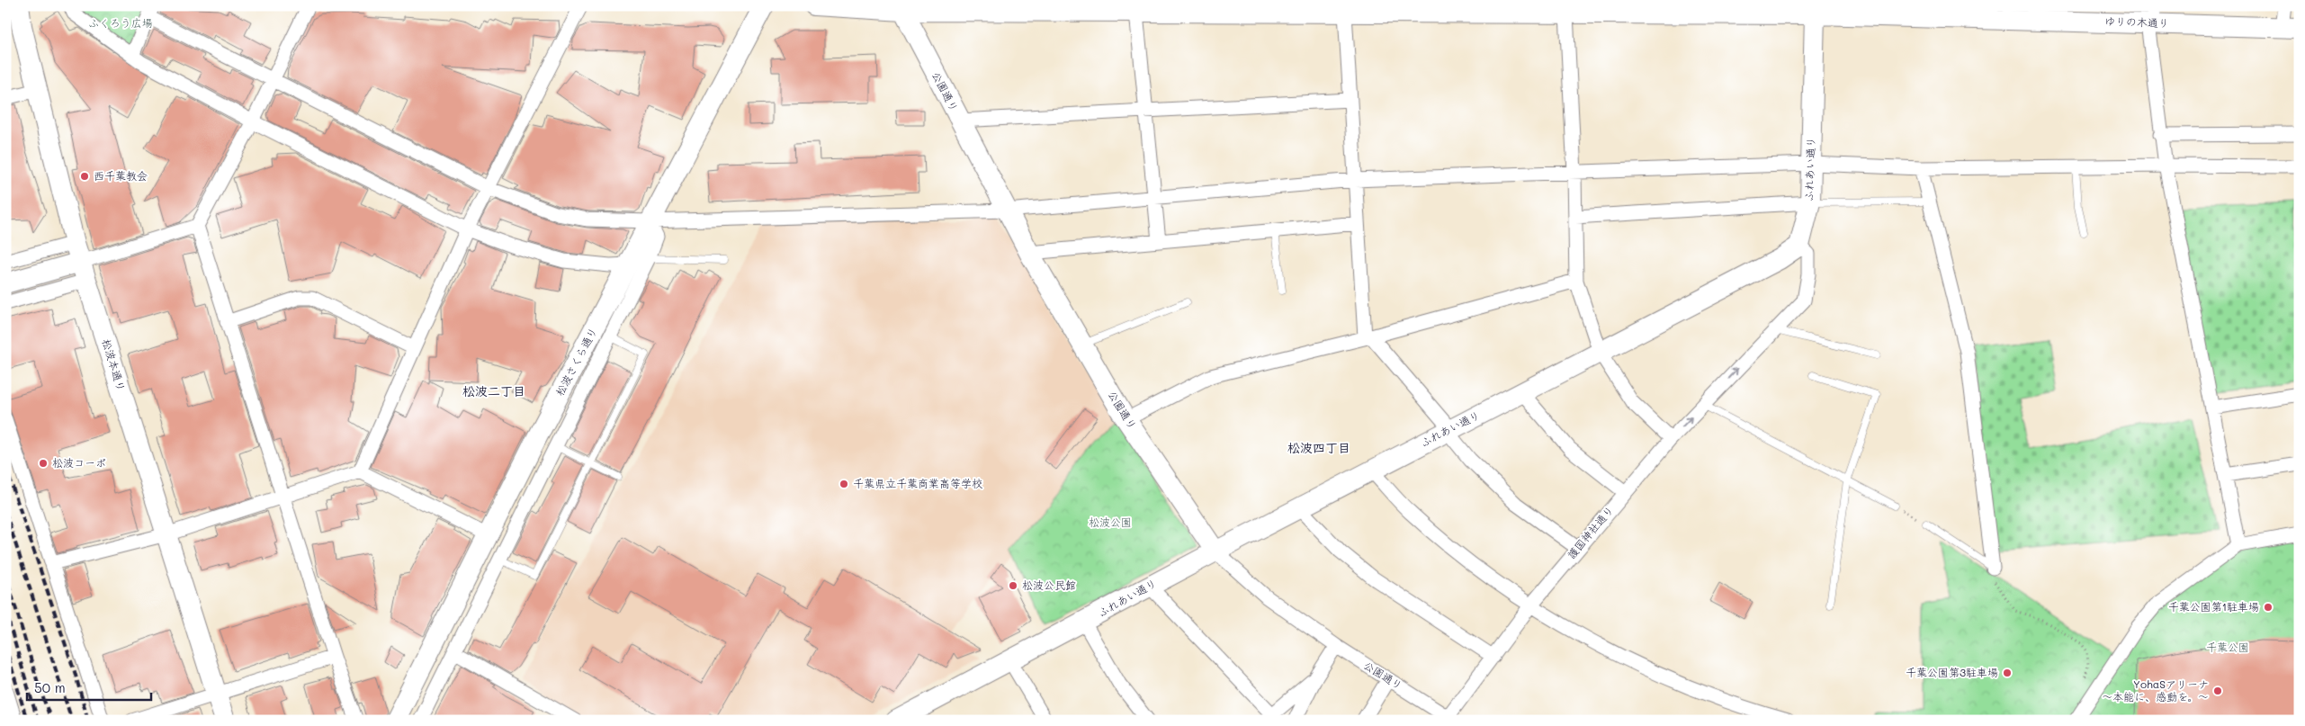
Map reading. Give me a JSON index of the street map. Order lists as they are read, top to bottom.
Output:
{
  "streets": {
    "street": [
      "ゆりの木通り",
      "公園通り",
      "ふれあい通り",
      "松波さくら通り",
      "松波本通り",
      "護国神社通り"
    ]
  },
  "crossings": [
    ["ゆりの木通り", "公園通り"],
    ["ゆりの木通り", "ふれあい通り"],
    ["公園通り", "ふれあい通り"],
    ["公園通り", "護国神社通り"],
    ["ふれあい通り", "護国神社通り"]
  ],
  "districts": ["松波二丁目", "松波四丁目"],
  "parks": ["ふくろう広場", "松波公園", "千葉公園"],
  "places": [
    "西千葉教会",
    "松波コーポ",
    "千葉県立千葉商業高等学校",
    "松波公民館",
    "千葉公園第1駐車場",
    "千葉公園第3駐車場",
    "YohaSアリーナ ～本能に、感動を。～"
  ],
  "scale_bar": "50 m"
}
